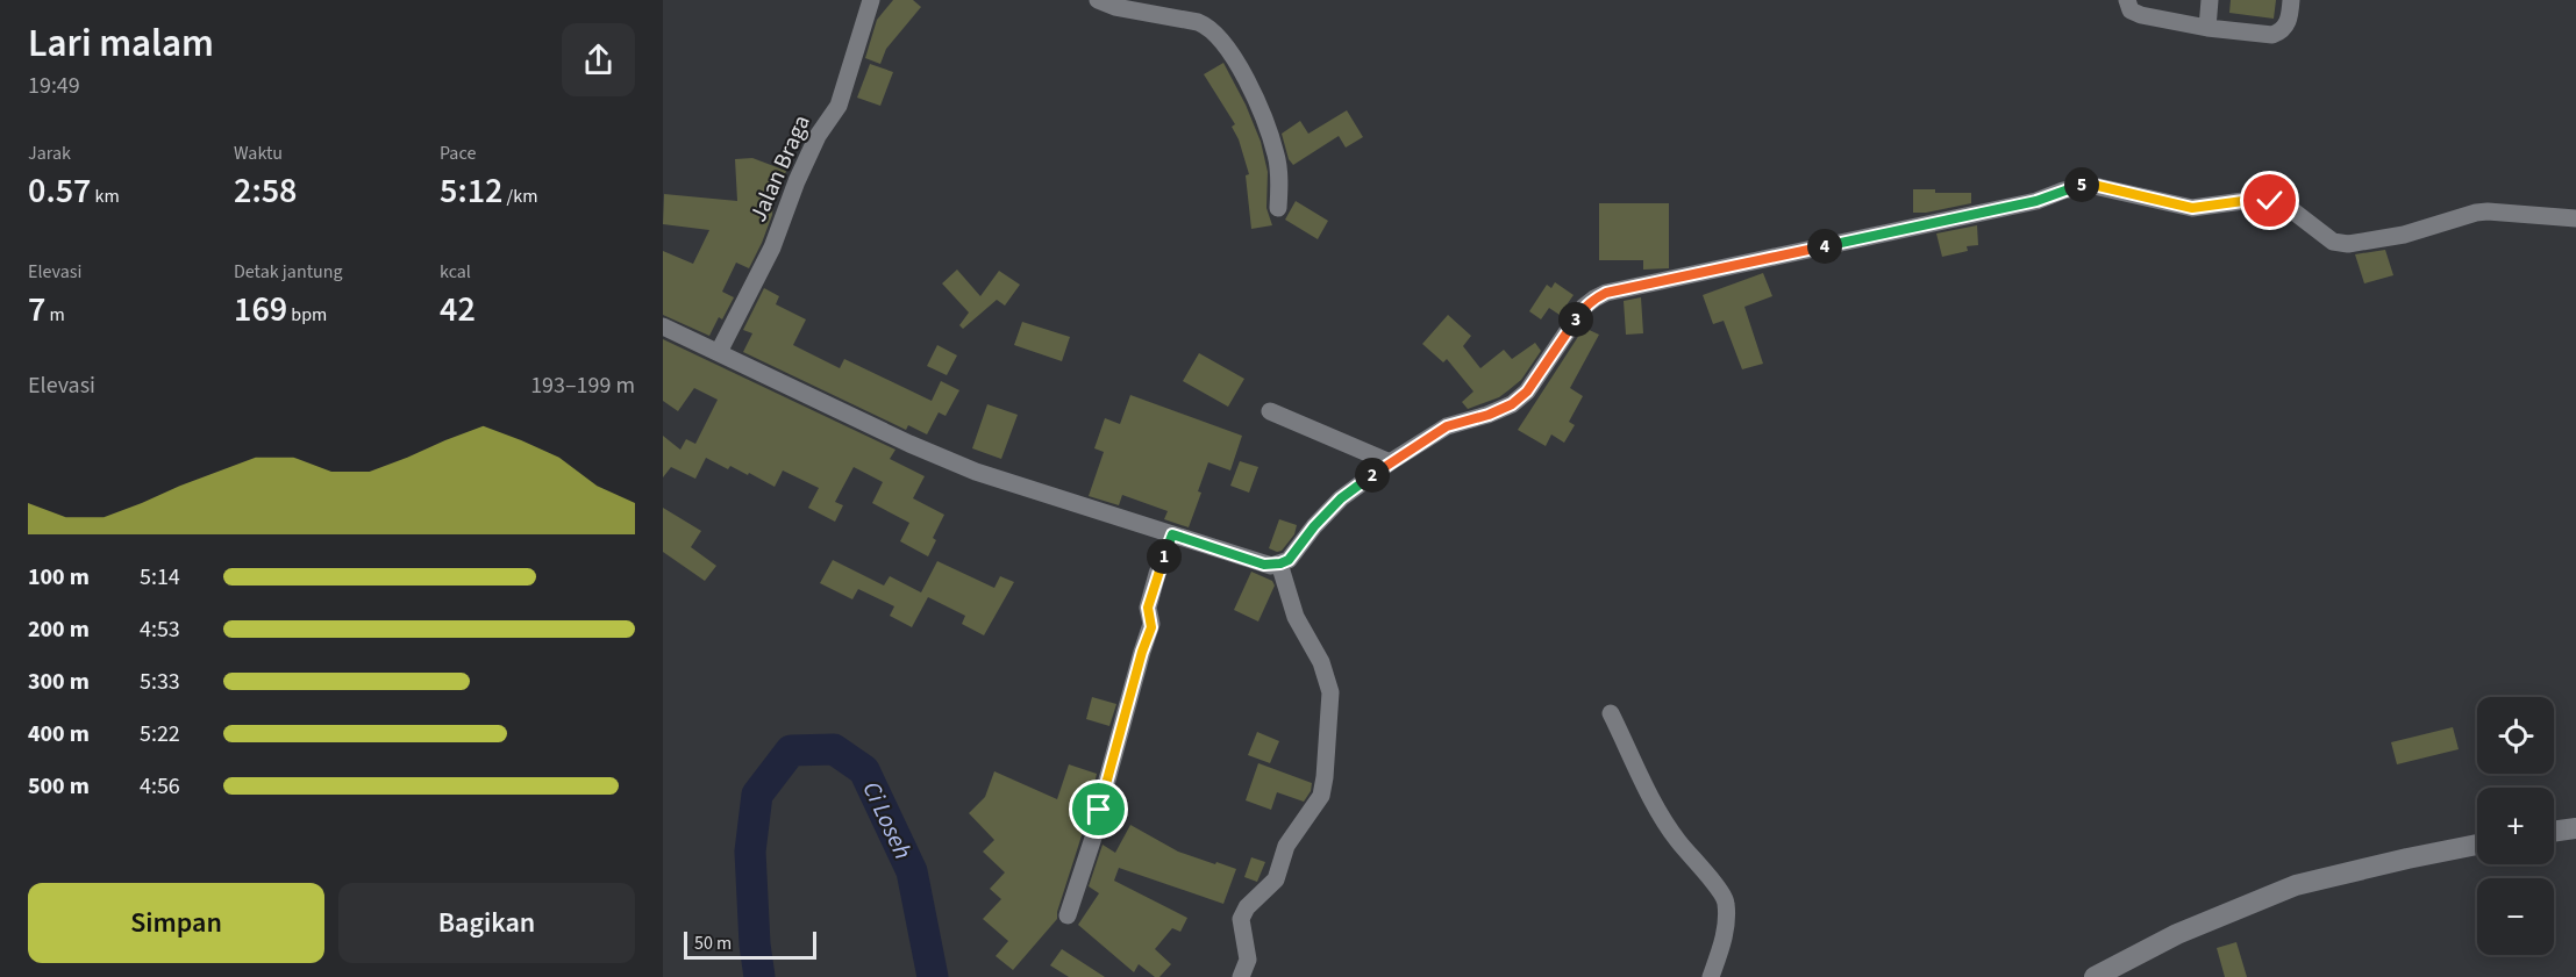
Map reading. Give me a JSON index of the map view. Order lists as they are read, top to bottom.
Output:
{
  "streets": {
    "street": ["Jalan Braga"]
  },
  "water": ["Ci Loseh"],
  "scale_bar": "50 m",
  "page": {
    "heading": ["Lari malam", "19:49"],
    "stats": [
      ["Jarak", "0.57 km"],
      ["Waktu", "2:58"],
      ["Pace", "5:12 /km"],
      ["Elevasi", "7 m"],
      ["Detak jantung", "169 bpm"],
      ["kcal", "42"]
    ],
    "pins": [
      "5",
      "4",
      "3",
      "2",
      "1"
    ],
    "chart": ["Elevasi", "193–199 m"],
    "list": [
      {
        "name": "100 m",
        "note": "5:14"
      },
      {
        "name": "200 m",
        "note": "4:53"
      },
      {
        "name": "300 m",
        "note": "5:33"
      },
      {
        "name": "400 m",
        "note": "5:22"
      },
      {
        "name": "500 m",
        "note": "4:56"
      }
    ],
    "map_buttons": ["+", "−"],
    "buttons": ["Simpan", "Bagikan"],
    "scale": "50 m"
  }
}
